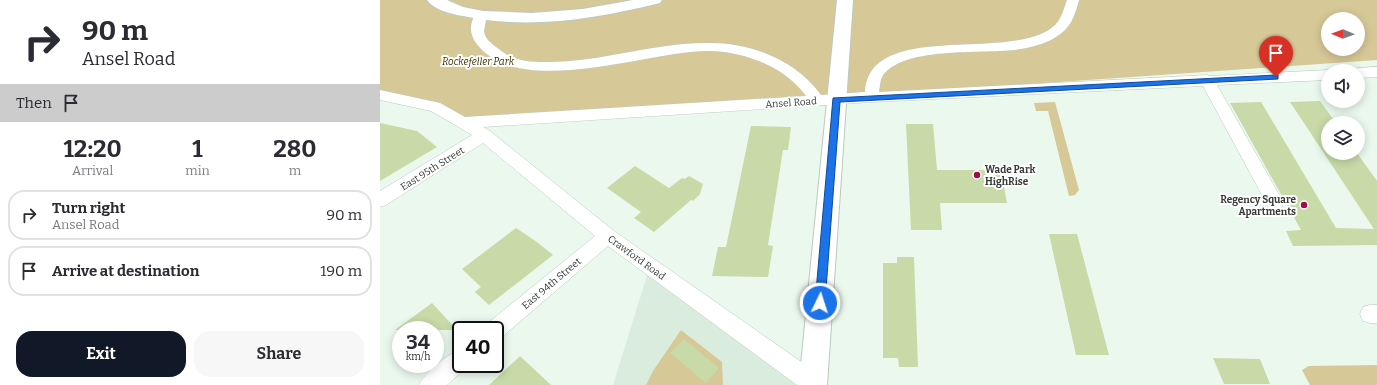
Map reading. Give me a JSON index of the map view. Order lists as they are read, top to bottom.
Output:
{
  "streets": {
    "street": [
      "Ansel Road",
      "East 95th Street",
      "Crawford Road",
      "East 94th Street"
    ]
  },
  "crossings": [
    ["Ansel Road", "Crawford Road"],
    ["East 95th Street", "Crawford Road"],
    ["Crawford Road", "East 94th Street"]
  ],
  "parks": ["Rockefeller Park"],
  "places": ["Wade Park HighRise", "Regency Square Apartments"],
  "north": "left",
  "page": {
    "turn": ["90 m", "Ansel Road"],
    "then": "Then",
    "eta": [
      "12:20",
      "Arrival",
      "1",
      "min",
      "280",
      "m"
    ],
    "list": [
      {
        "name": "Turn right",
        "note": "Ansel Road",
        "value": "90 m"
      },
      {
        "name": "Arrive at destination",
        "value": "190 m"
      }
    ],
    "speed": "34 km/h",
    "limit": "40",
    "buttons": ["Exit", "Share"]
  }
}
